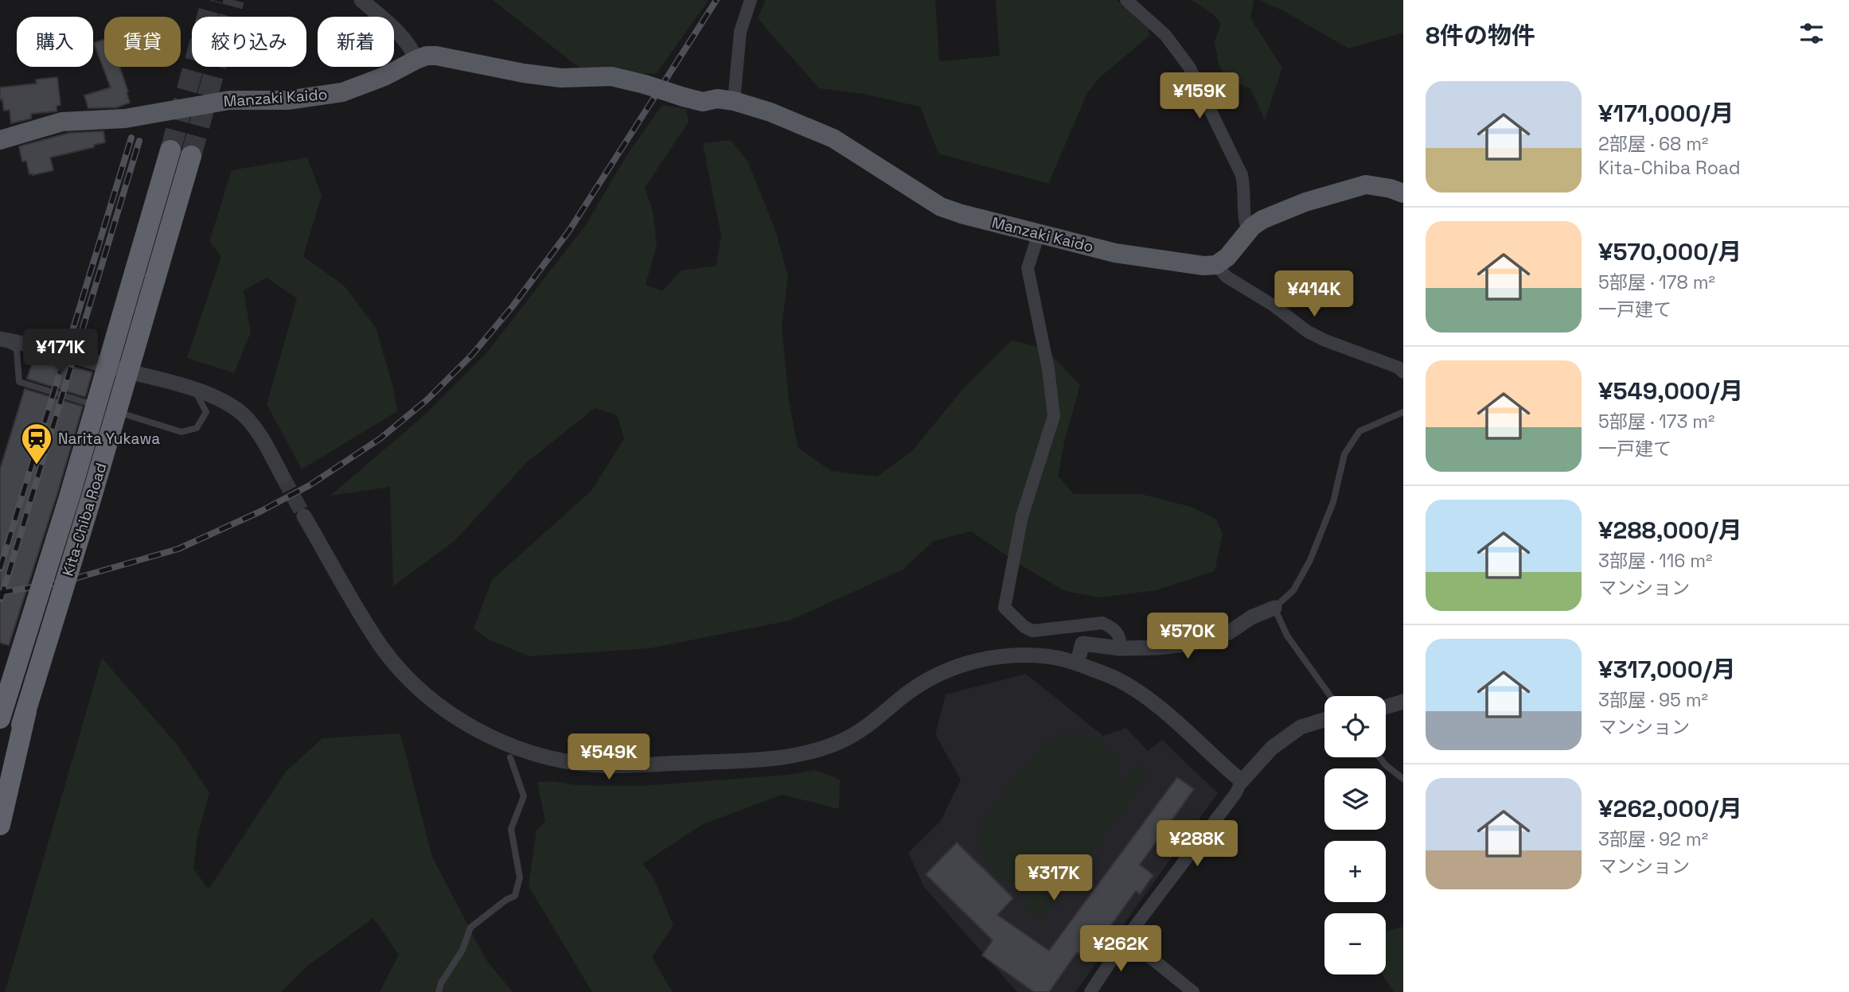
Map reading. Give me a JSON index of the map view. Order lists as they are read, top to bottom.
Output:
{
  "streets": {
    "highway": ["Kita-Chiba Road"],
    "main road": ["Manzaki Kaido"]
  },
  "places": {
    "station": ["Narita Yukawa"]
  },
  "page": {
    "heading": "8件の物件",
    "chip": [
      "購入",
      "賃貸",
      "絞り込み",
      "新着"
    ],
    "list": [
      {
        "name": "¥171,000/月",
        "note": "2部屋 · 68 m² · Kita-Chiba Road"
      },
      {
        "name": "¥570,000/月",
        "note": "5部屋 · 178 m² · 一戸建て"
      },
      {
        "name": "¥549,000/月",
        "note": "5部屋 · 173 m² · 一戸建て"
      },
      {
        "name": "¥288,000/月",
        "note": "3部屋 · 116 m² · マンション"
      },
      {
        "name": "¥317,000/月",
        "note": "3部屋 · 95 m² · マンション"
      },
      {
        "name": "¥262,000/月",
        "note": "3部屋 · 92 m² · マンション"
      }
    ],
    "price": [
      "¥159K",
      "¥414K",
      "¥171K",
      "¥570K",
      "¥549K",
      "¥288K",
      "¥317K",
      "¥262K"
    ],
    "map_buttons": ["+", "−"]
  }
}
